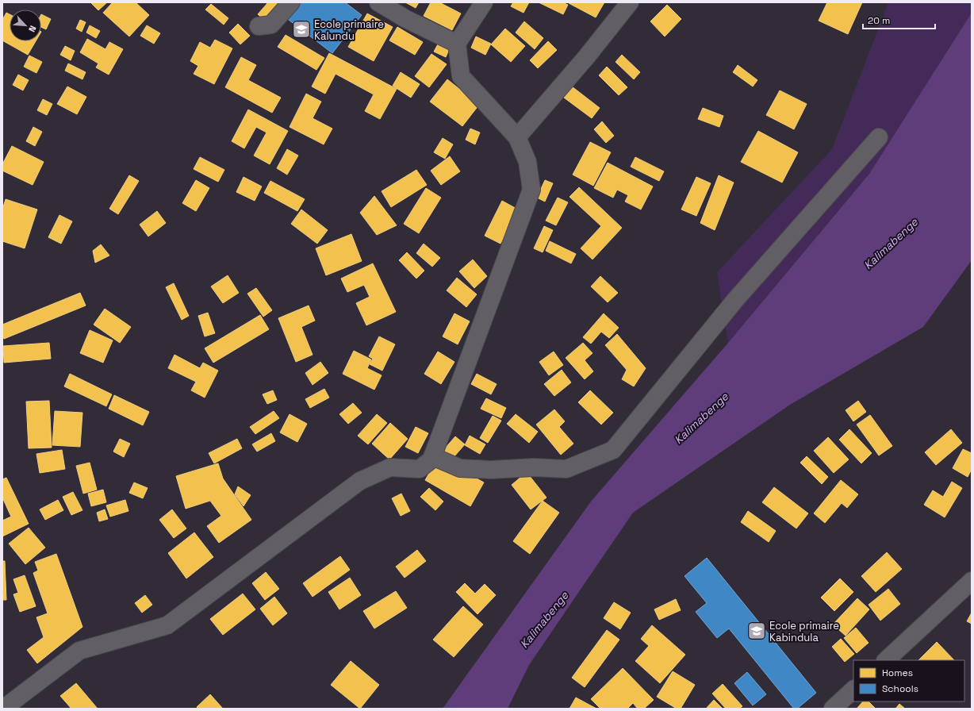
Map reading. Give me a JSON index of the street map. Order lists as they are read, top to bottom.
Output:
{
  "water": ["Kalimabenge"],
  "places": {
    "school or university": ["Ecole primaire Kalundu", "Ecole primaire Kabindula"]
  },
  "legend": ["Homes", "Schools"],
  "scale_bar": "20 m",
  "north": "bottom right"
}
